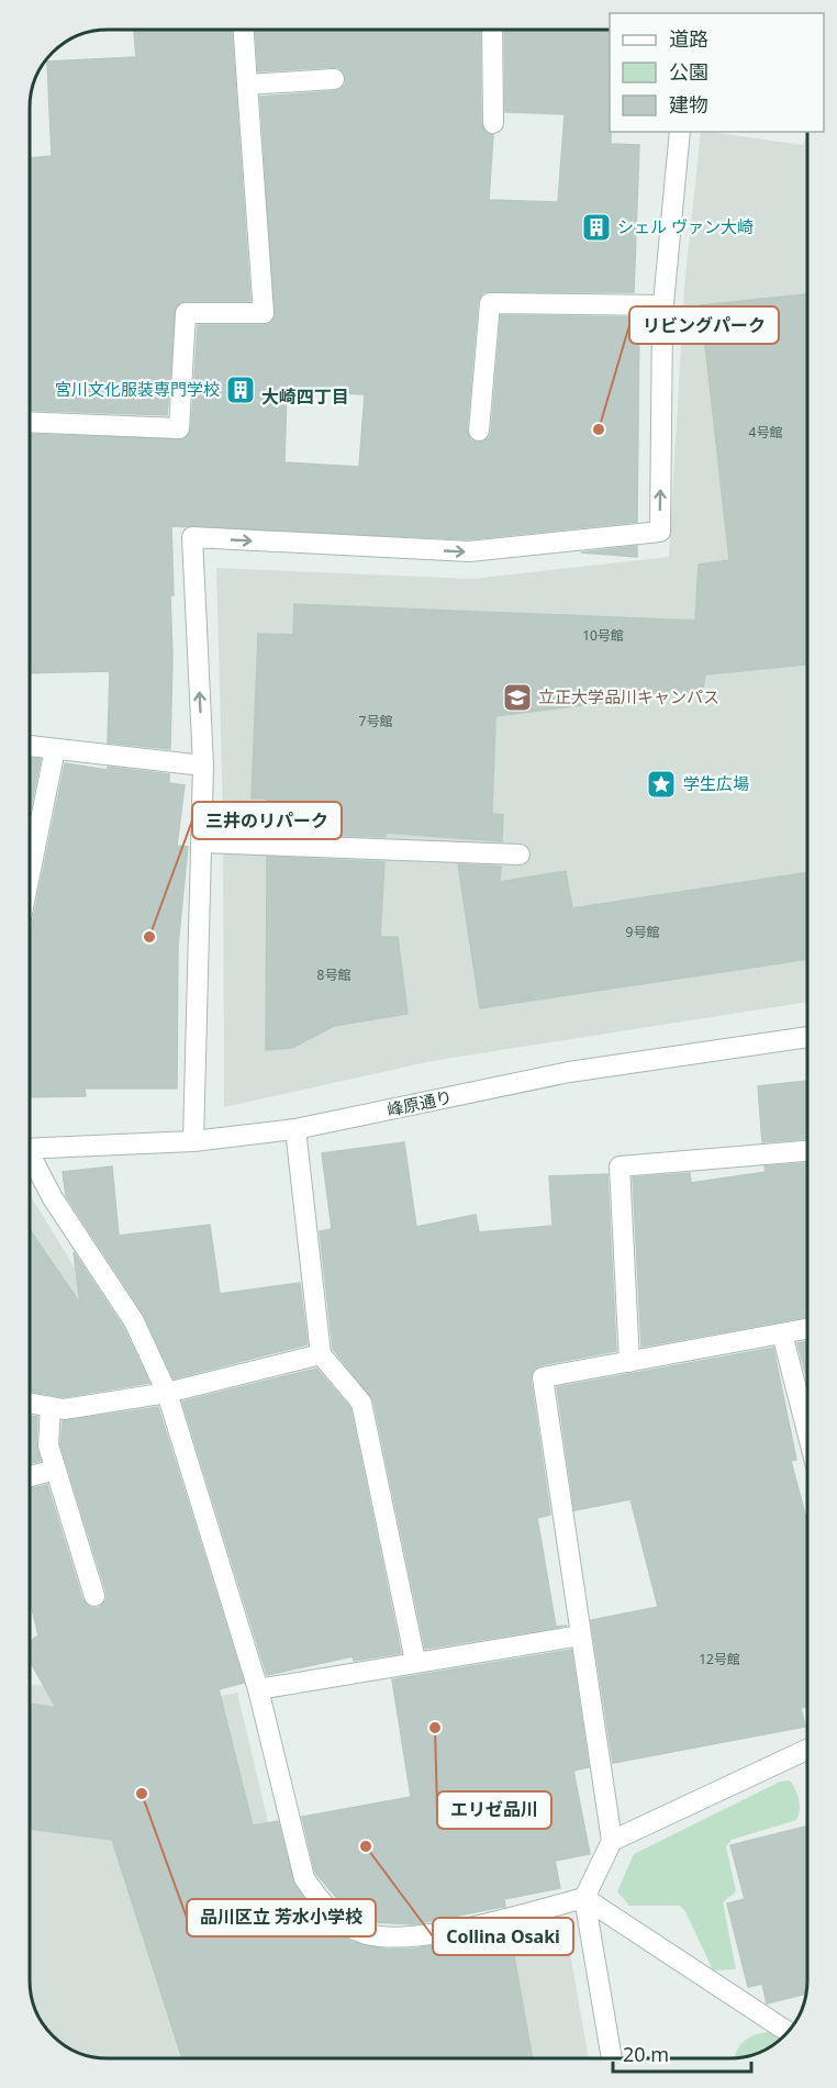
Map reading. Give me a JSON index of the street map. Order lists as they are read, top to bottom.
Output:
{
  "streets": {
    "street": ["峰原通り"]
  },
  "districts": ["大崎四丁目"],
  "places": {
    "building": ["シェル ヴァン大崎", "宮川文化服装専門学校"],
    "other": [
      "リビングパーク",
      "三井のリパーク",
      "エリゼ品川",
      "品川区立 芳水小学校",
      "Collina Osaki"
    ],
    "school or university": ["立正大学品川キャンパス"],
    "place": ["学生広場"]
  },
  "house_numbers": [
    "4号館",
    "10号館",
    "7号館",
    "9号館",
    "8号館",
    "12号館"
  ],
  "legend": ["道路", "公園", "建物"],
  "scale_bar": "20 m"
}
